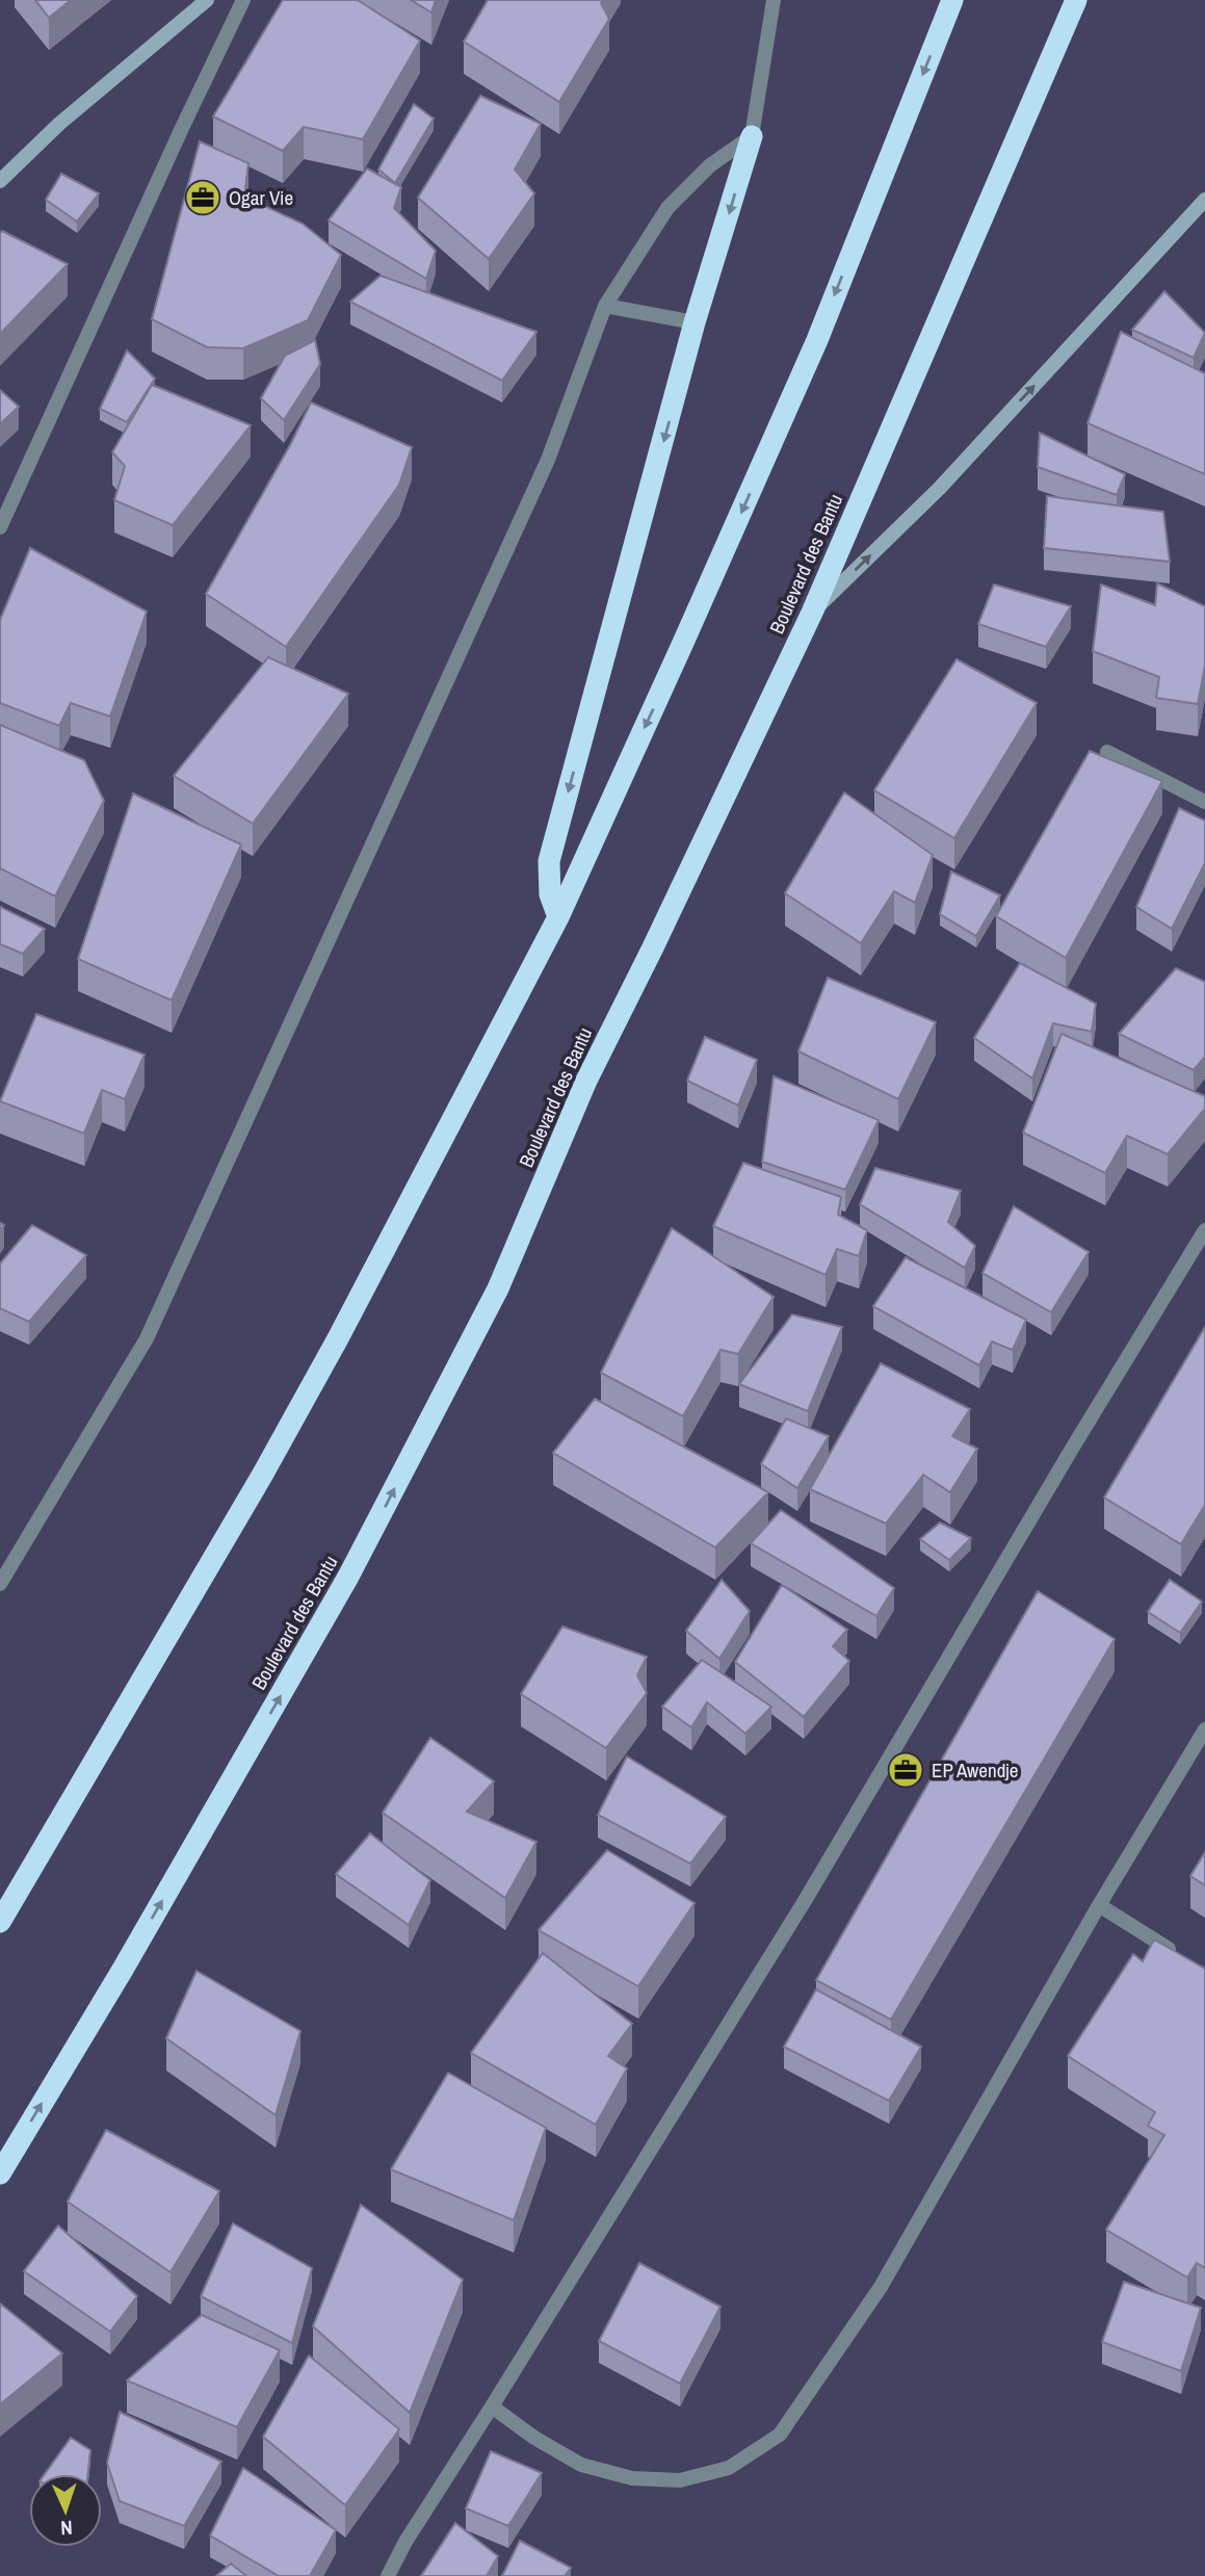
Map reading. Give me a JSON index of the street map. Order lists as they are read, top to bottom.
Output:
{
  "streets": {
    "highway": ["Boulevard des Bantu"]
  },
  "places": {
    "office": ["Ogar Vie", "EP Awendje"]
  },
  "north": "bottom"
}
